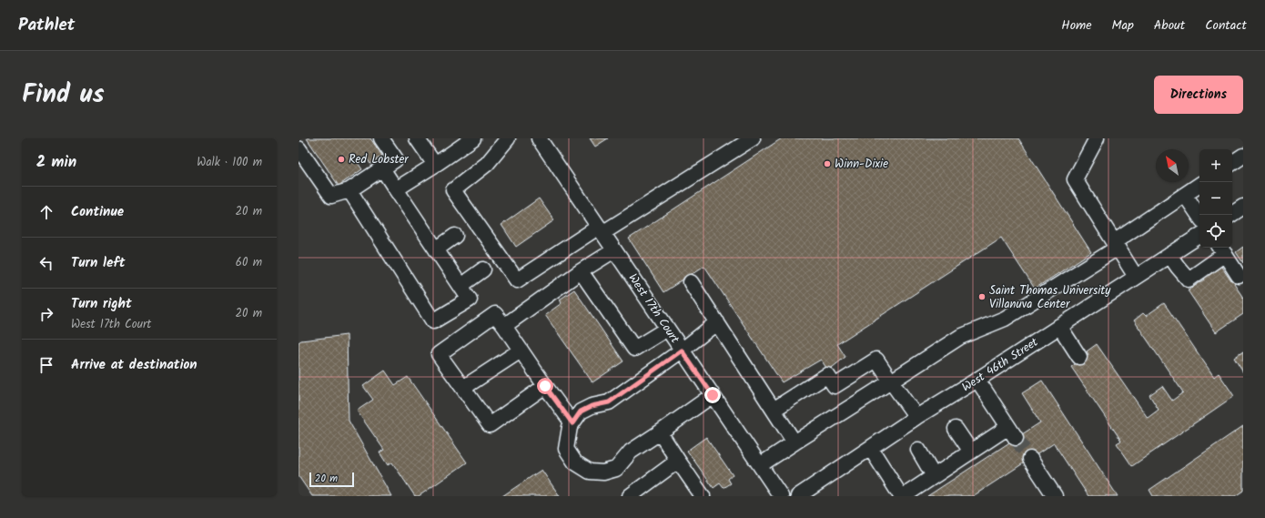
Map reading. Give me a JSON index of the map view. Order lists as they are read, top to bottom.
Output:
{
  "streets": {
    "street": ["West 17th Court", "West 46th Street"]
  },
  "places": ["Red Lobster", "Winn-Dixie", "Saint Thomas University Villanuva Center"],
  "scale_bar": "20 m",
  "north": "top left",
  "page": {
    "header": "Pathlet",
    "nav": [
      "Home",
      "Map",
      "About",
      "Contact"
    ],
    "title": "Find us",
    "buttons": "Directions",
    "heading": ["2 min", "Walk · 100 m"],
    "map_buttons": ["+", "−"],
    "list": [
      ["Continue", "20 m"],
      ["Turn left", "60 m"],
      ["Turn right", "West 17th Court", "20 m"],
      "Arrive at destination"
    ],
    "scale": "20 m"
  }
}
